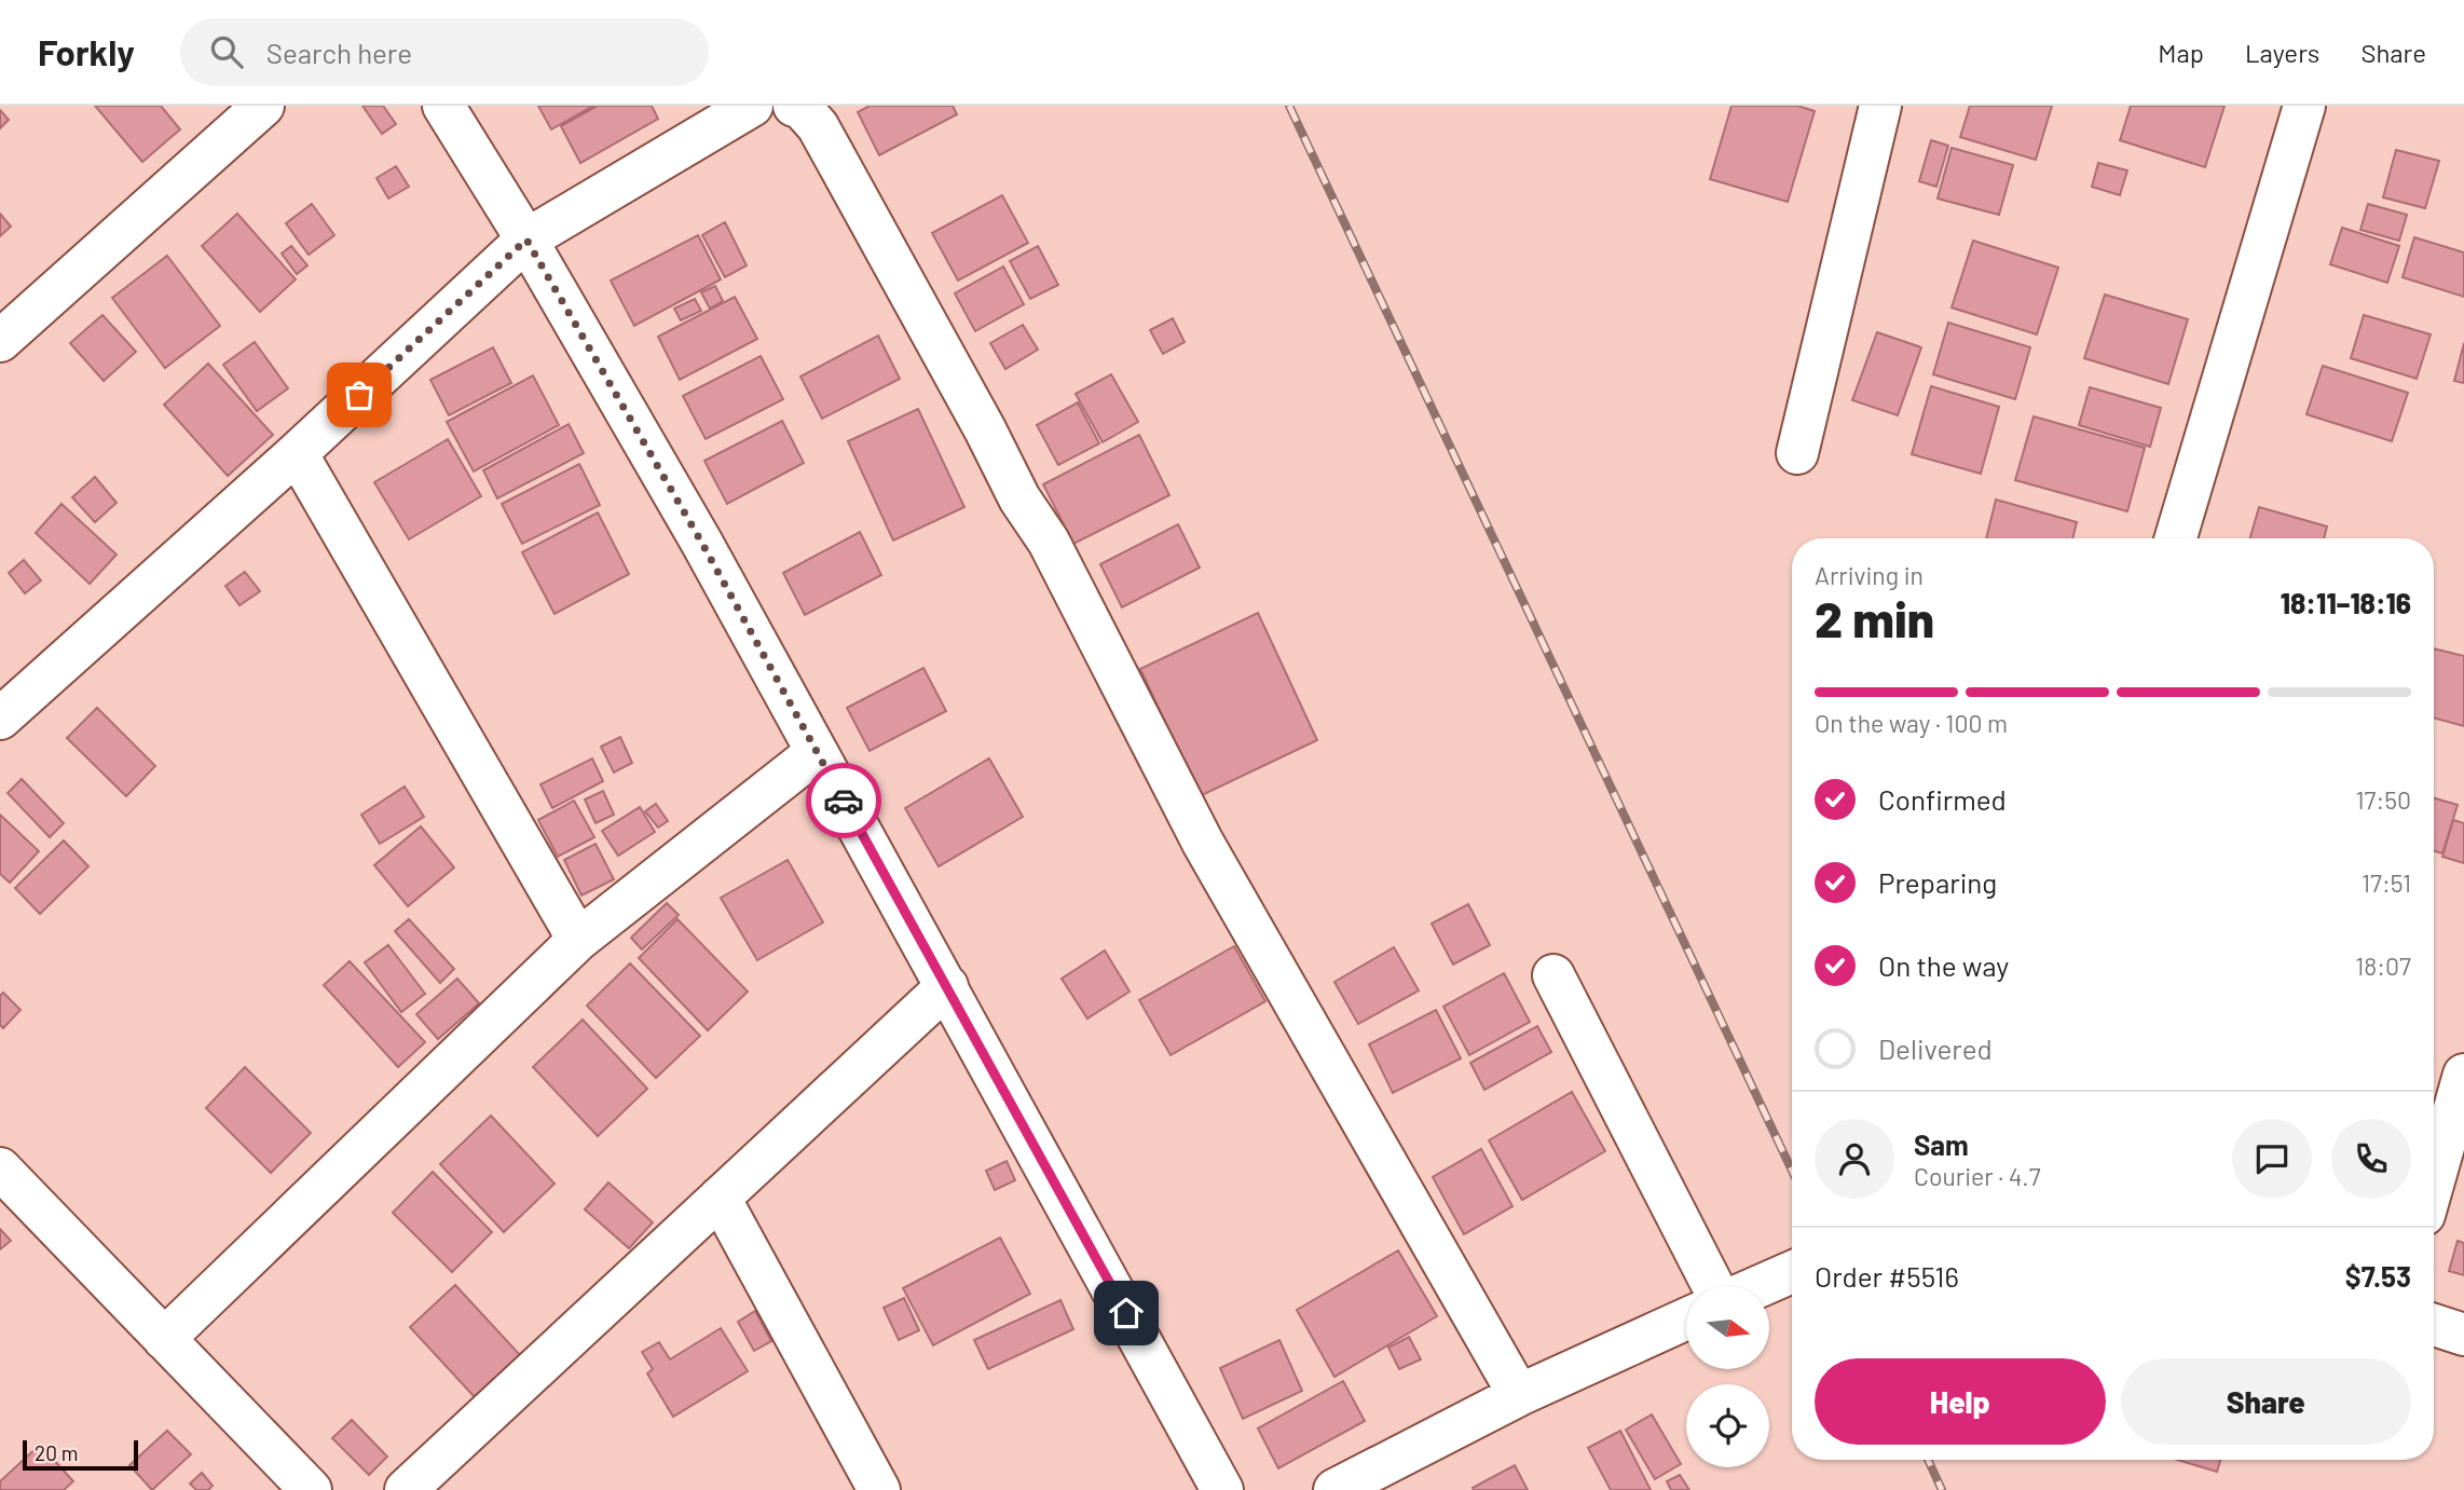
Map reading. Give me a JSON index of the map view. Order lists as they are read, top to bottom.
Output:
{
  "scale_bar": "20 m",
  "north": "right",
  "page": {
    "header": "Forkly",
    "search": "Search here",
    "nav": ["Map", "Layers", "Share"],
    "heading": ["2 min", "Arriving in", "18:11–18:16"],
    "panel": [
      "Sam",
      "Courier · 4.7",
      "Order #5516",
      "$7.53"
    ],
    "bar": "On the way · 100 m",
    "list": [
      ["Confirmed", "17:50"],
      ["Preparing", "17:51"],
      ["On the way", "18:07"],
      "Delivered"
    ],
    "buttons": ["Help", "Share"],
    "scale": "20 m"
  }
}
